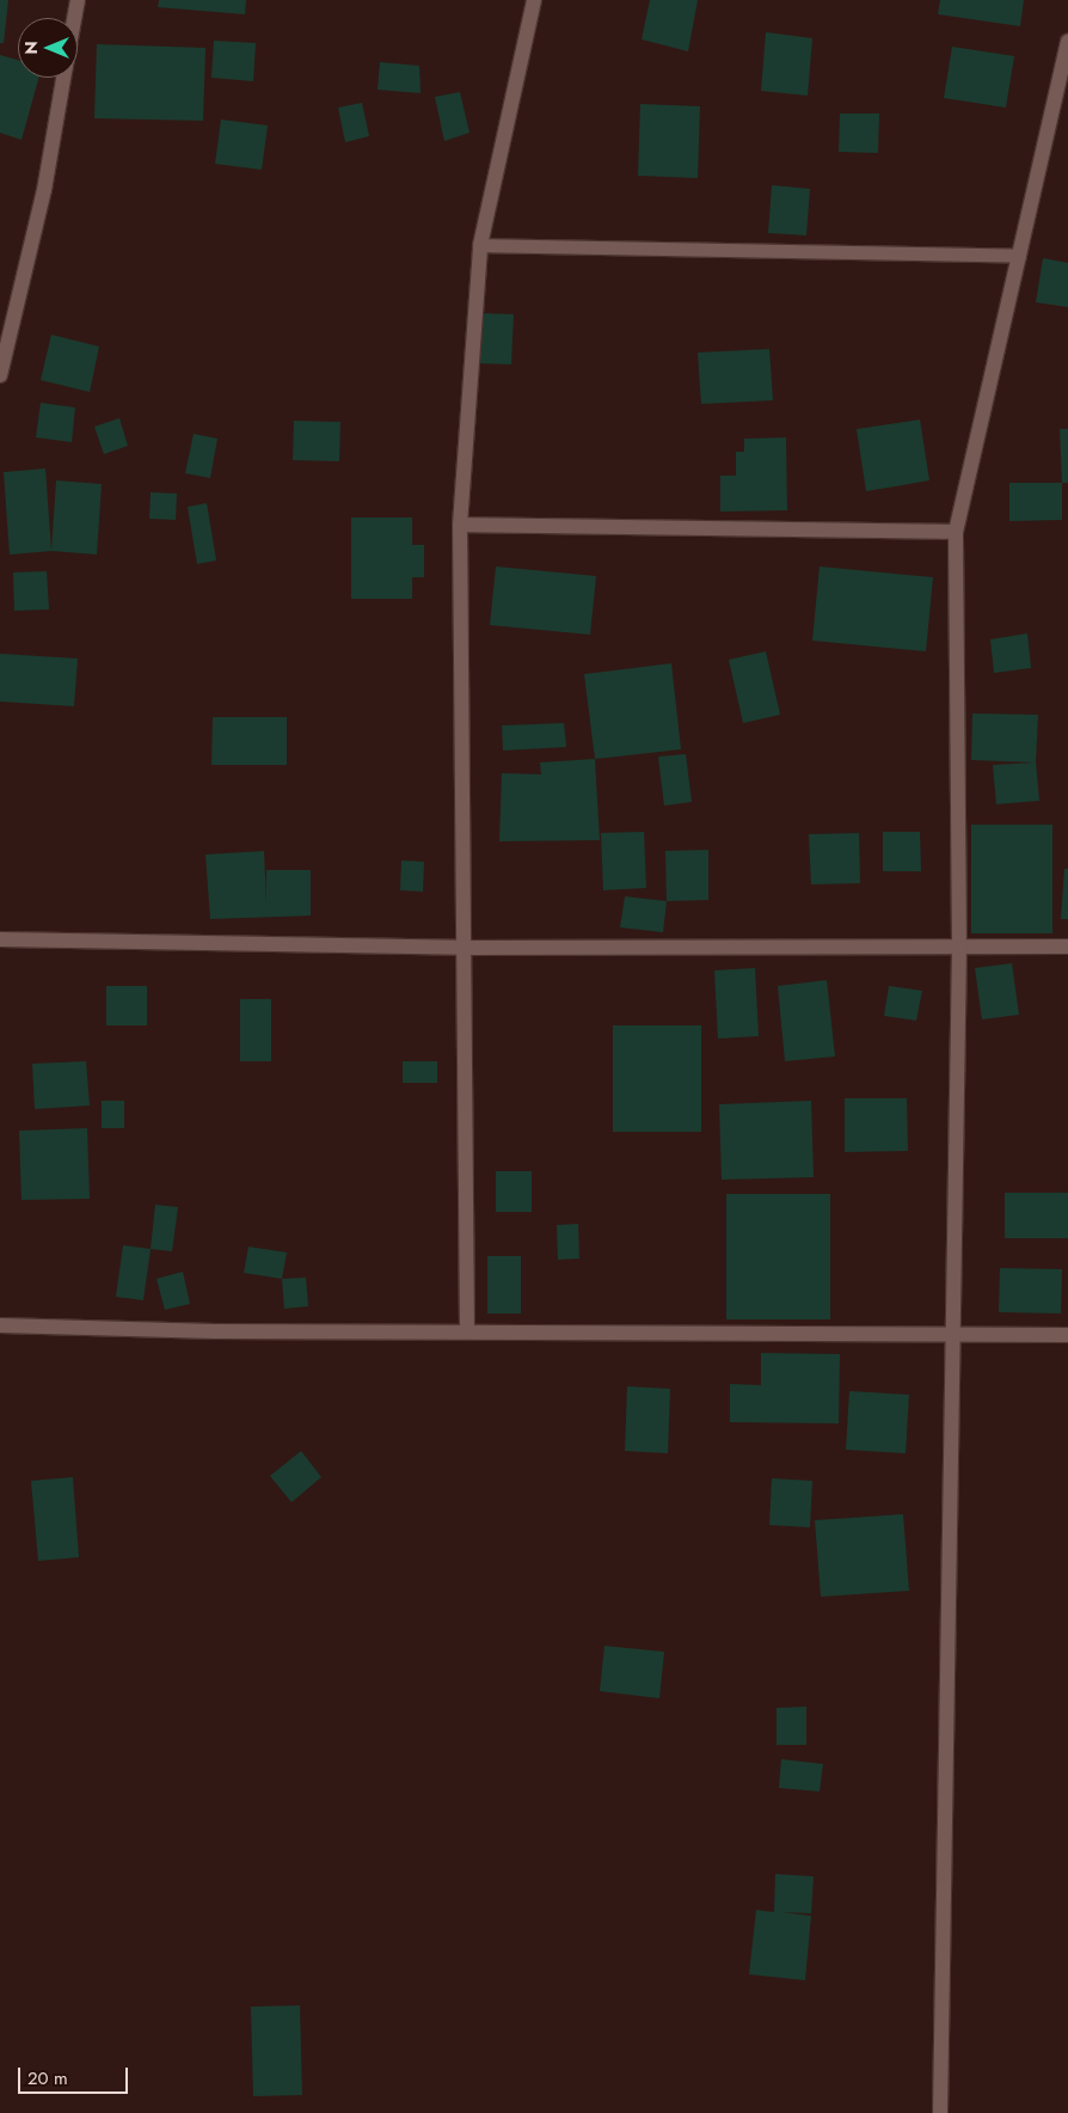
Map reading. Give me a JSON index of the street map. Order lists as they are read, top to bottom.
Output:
{
  "scale_bar": "20 m",
  "north": "left"
}
